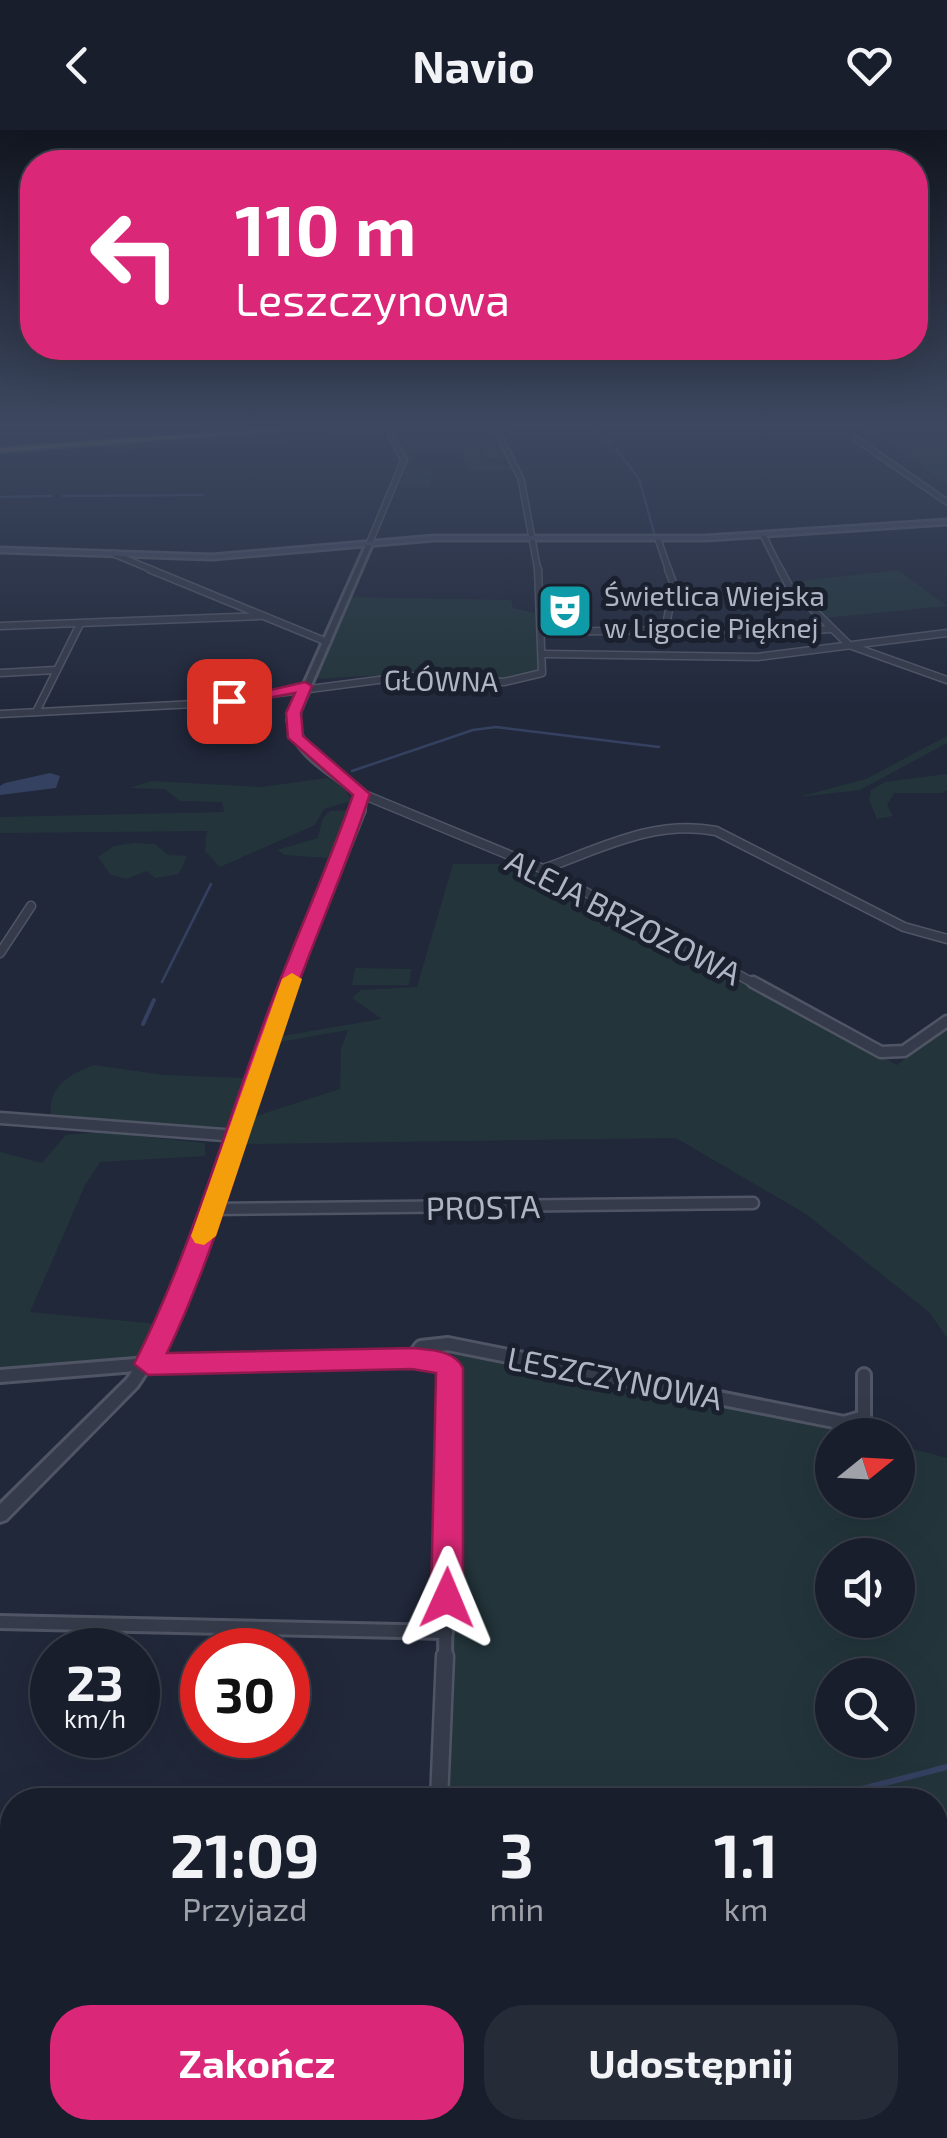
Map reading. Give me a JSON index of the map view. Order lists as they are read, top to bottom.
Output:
{
  "streets": {
    "street": [
      "GŁÓWNA",
      "ALEJA BRZOZOWA",
      "PROSTA",
      "LESZCZYNOWA"
    ]
  },
  "places": {
    "theatre": ["Świetlica Wiejska w Ligocie Pięknej"]
  },
  "north": "right",
  "page": {
    "header": "Navio",
    "turn": ["110 m", "Leszczynowa"],
    "speed": "23 km/h",
    "limit": "30",
    "eta": [
      "21:09",
      "Przyjazd",
      "3",
      "min",
      "1.1",
      "km"
    ],
    "buttons": ["Zakończ", "Udostępnij"]
  }
}
